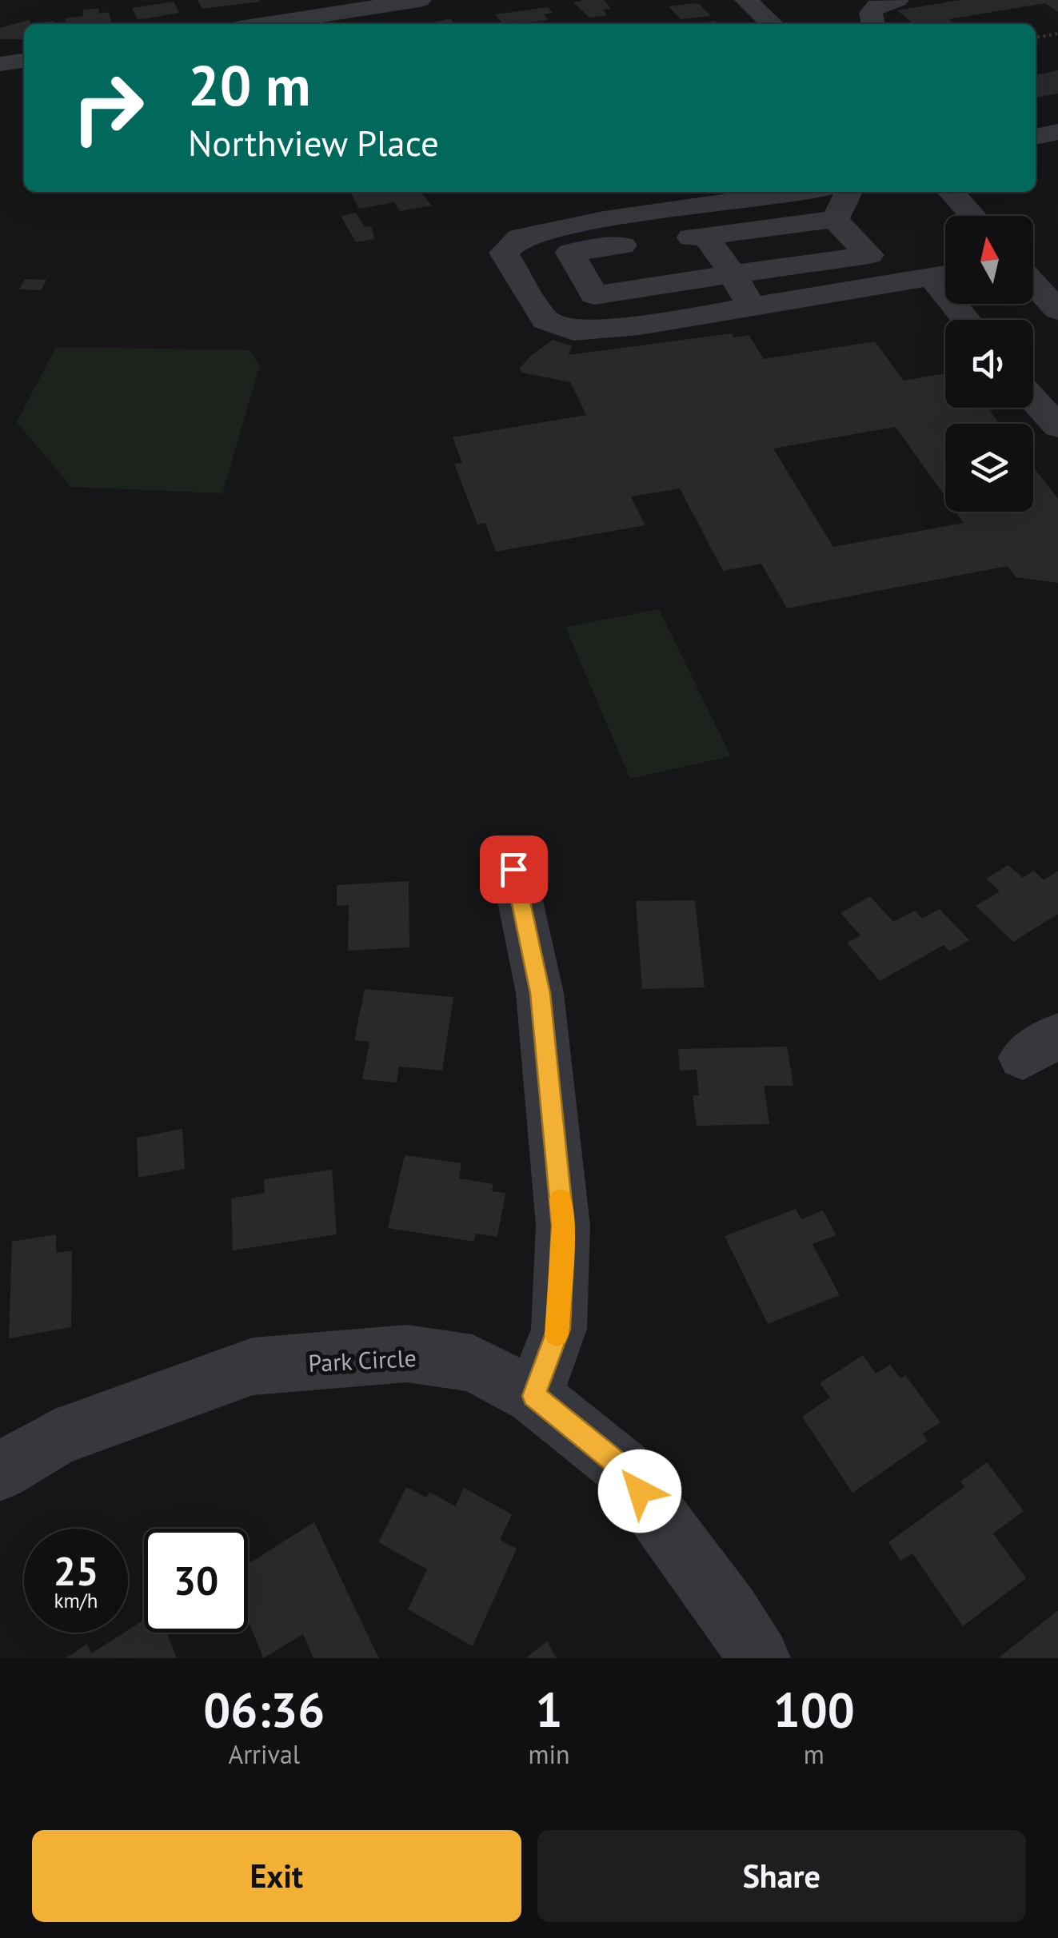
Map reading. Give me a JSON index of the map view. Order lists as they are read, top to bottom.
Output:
{
  "streets": {
    "street": ["Park Circle"]
  },
  "north": "top",
  "page": {
    "turn": ["20 m", "Northview Place"],
    "speed": "25 km/h",
    "limit": "30",
    "eta": [
      "06:36",
      "Arrival",
      "1",
      "min",
      "100",
      "m"
    ],
    "buttons": ["Exit", "Share"]
  }
}
